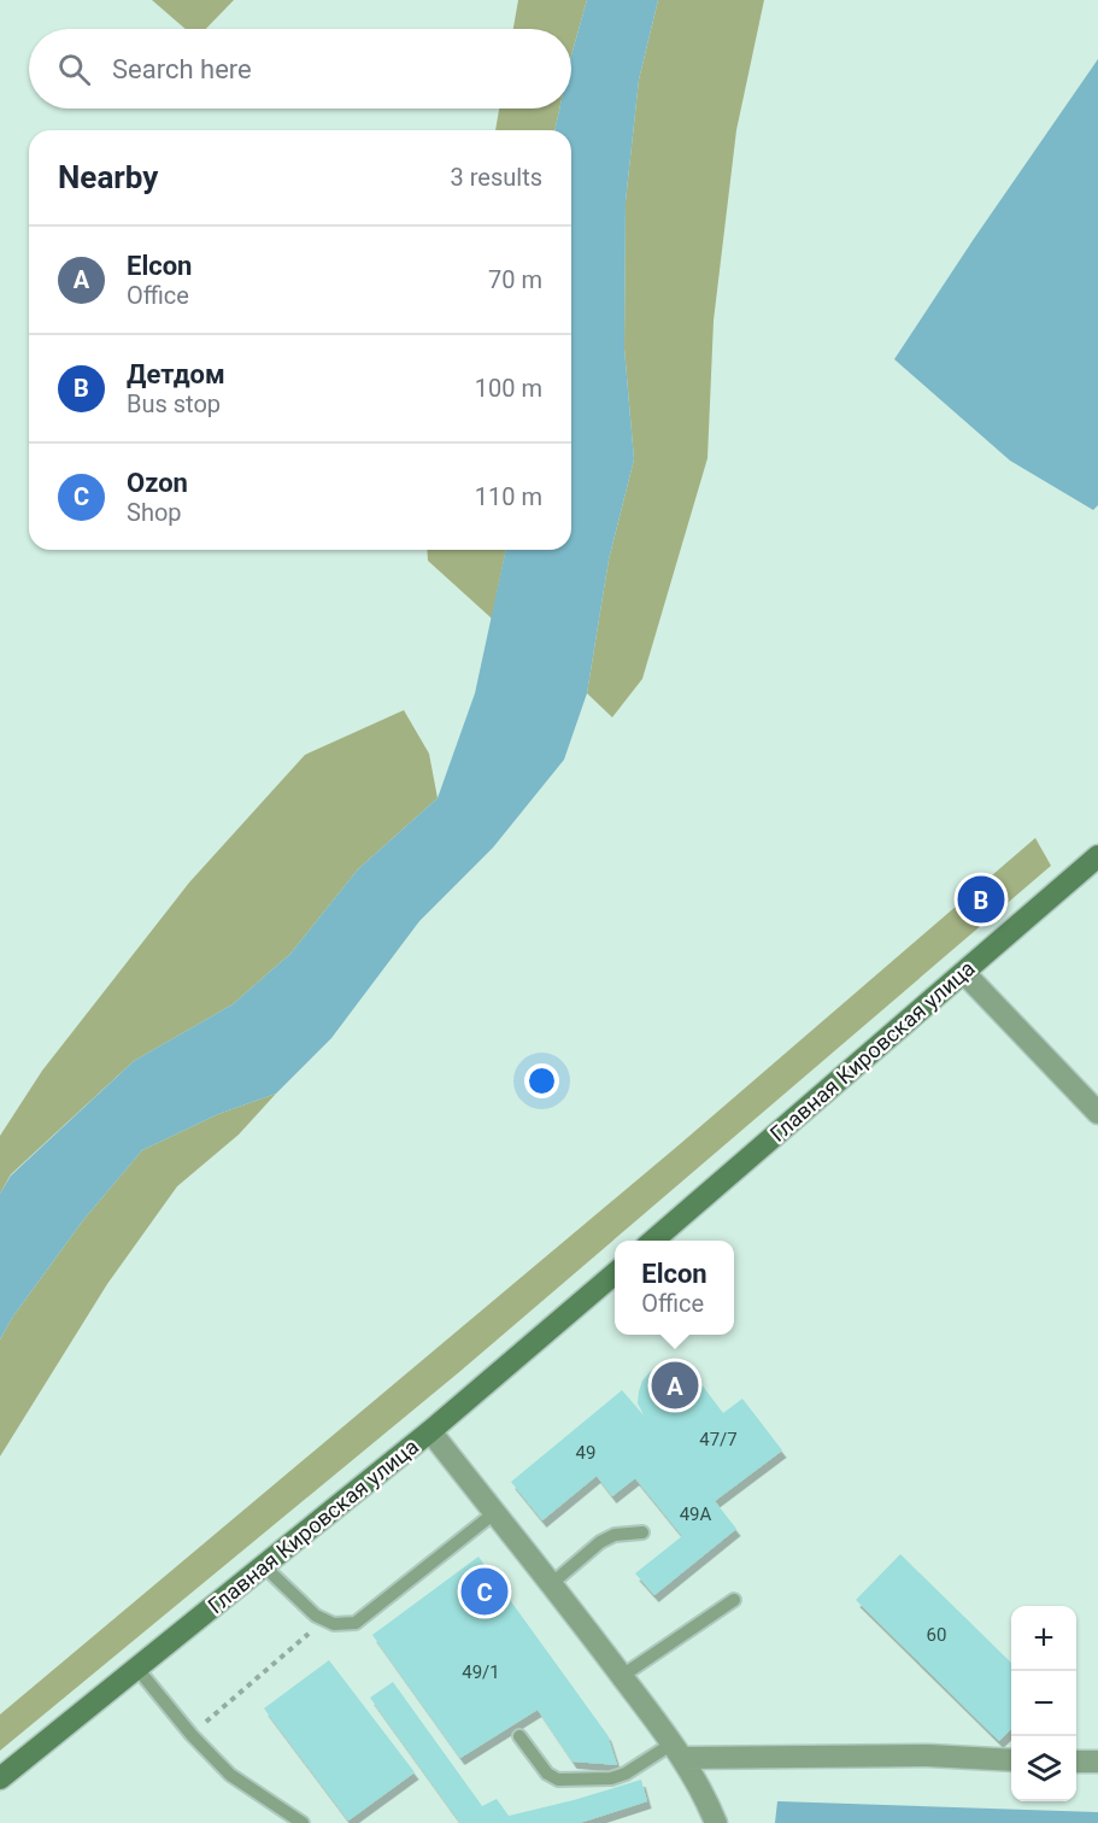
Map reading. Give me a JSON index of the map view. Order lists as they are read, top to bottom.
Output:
{
  "streets": {
    "main road": ["Главная Кировская улица"]
  },
  "house_numbers": [
    "47/7",
    "49",
    "49А",
    "60",
    "49/1"
  ],
  "page": {
    "search": "Search here",
    "heading": ["Nearby", "3 results"],
    "list": [
      {
        "mark": "A",
        "name": "Elcon",
        "note": "Office",
        "value": "70 m"
      },
      {
        "mark": "B",
        "name": "Детдом",
        "note": "Bus stop",
        "value": "100 m"
      },
      {
        "mark": "C",
        "name": "Ozon",
        "note": "Shop",
        "value": "110 m"
      }
    ],
    "pins": ["B", "A", "C"],
    "popup": ["Elcon", "Office"],
    "map_buttons": ["+", "−"]
  }
}
